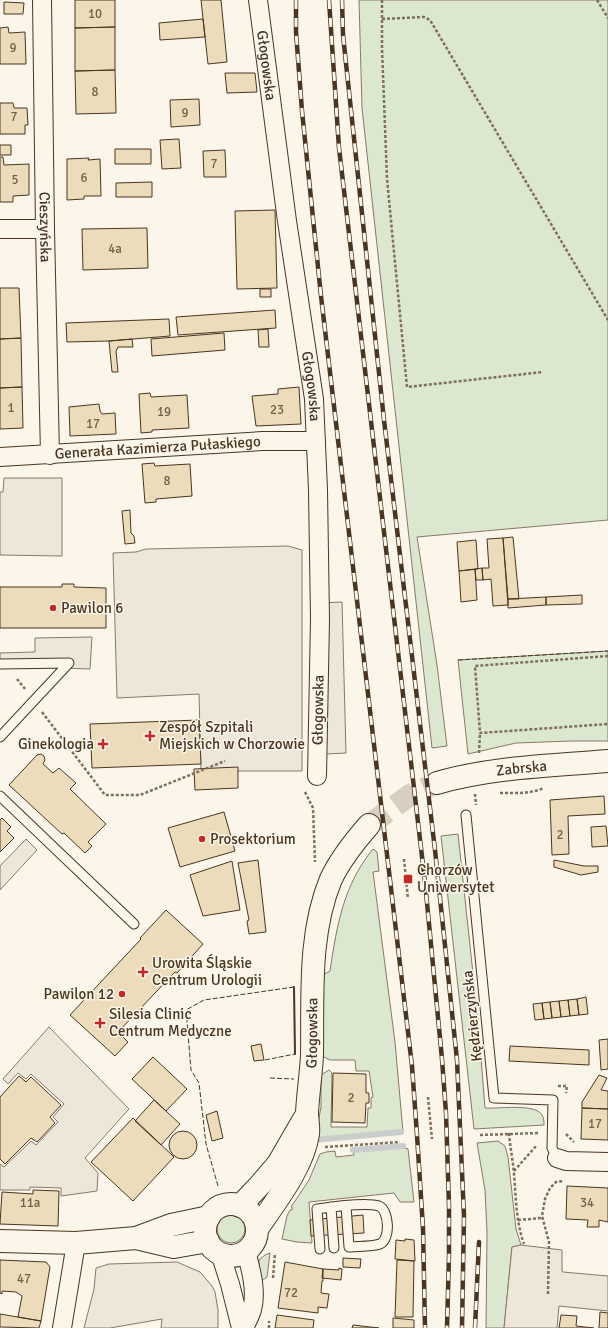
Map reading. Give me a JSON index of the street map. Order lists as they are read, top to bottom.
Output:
{
  "streets": {
    "street": [
      "Głogowska",
      "Cieszyńska",
      "Generała Kazimierza Pułaskiego",
      "Zabrska"
    ],
    "lane": ["Kędzierzyńska"]
  },
  "crossings": [
    ["Głogowska", "Generała Kazimierza Pułaskiego"],
    ["Cieszyńska", "Generała Kazimierza Pułaskiego"]
  ],
  "places": {
    "other": ["Pawilon 6", "Prosektorium", "Pawilon 12"],
    "health": [
      "Zespół Szpitali Miejskich w Chorzowie",
      "Ginekologia",
      "Urowita Śląskie Centrum Urologii",
      "Silesia Clinic Centrum Medyczne"
    ],
    "transit": ["Chorzów Uniwersytet"]
  },
  "house_numbers": [
    "10",
    "9",
    "8",
    "9",
    "7",
    "7",
    "6",
    "5",
    "4a",
    "1",
    "23",
    "19",
    "17",
    "8",
    "2",
    "2",
    "17",
    "11a",
    "34",
    "47",
    "72"
  ]
}
